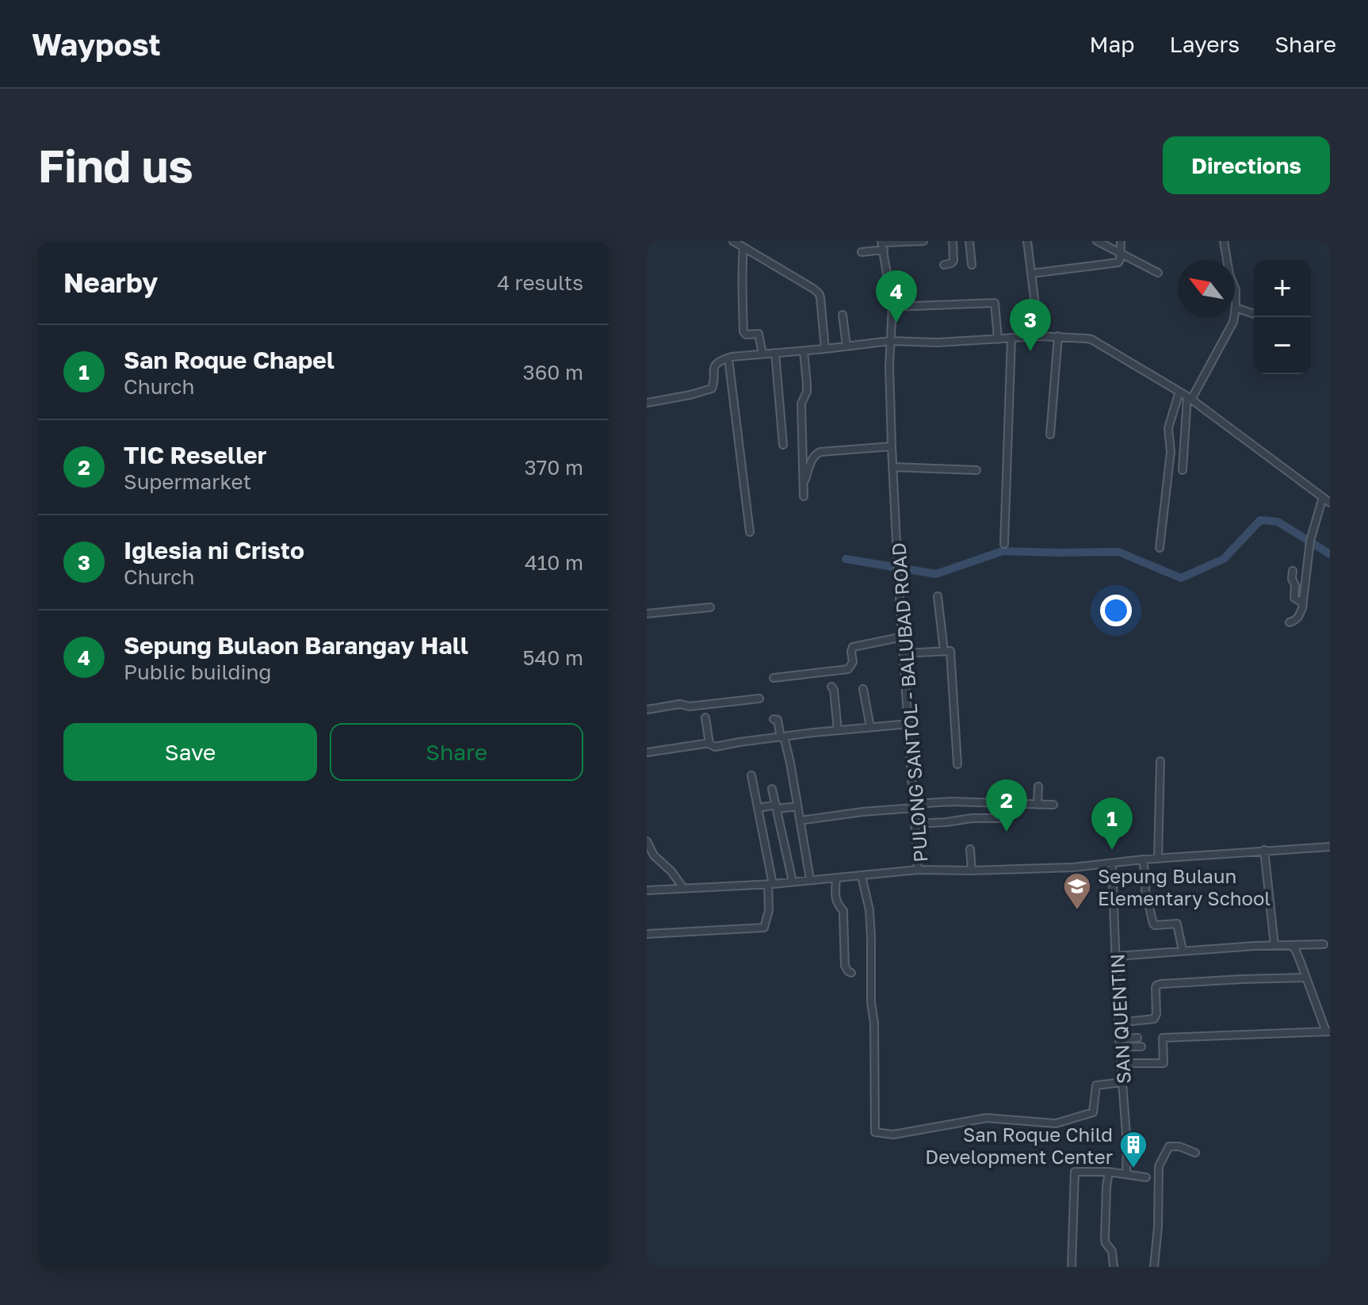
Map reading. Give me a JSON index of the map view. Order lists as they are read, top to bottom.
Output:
{
  "streets": {
    "street": ["PULONG SANTOL - BALUBAD ROAD", "SAN QUENTIN"]
  },
  "crossings": [
    ["PULONG SANTOL - BALUBAD ROAD", "SAN QUENTIN"]
  ],
  "places": {
    "school or university": ["Sepung Bulaun Elementary School"],
    "building": ["San Roque Child Development Center"]
  },
  "north": "top left",
  "page": {
    "header": "Waypost",
    "nav": ["Map", "Layers", "Share"],
    "buttons": [
      "Directions",
      ["Save", "Share"]
    ],
    "title": "Find us",
    "heading": ["Nearby", "4 results"],
    "map_buttons": ["+", "−"],
    "pins": [
      "4",
      "3",
      "2",
      "1"
    ],
    "list": [
      {
        "mark": "1",
        "name": "San Roque Chapel",
        "note": "Church",
        "value": "360 m"
      },
      {
        "mark": "2",
        "name": "TIC Reseller",
        "note": "Supermarket",
        "value": "370 m"
      },
      {
        "mark": "3",
        "name": "Iglesia ni Cristo",
        "note": "Church",
        "value": "410 m"
      },
      {
        "mark": "4",
        "name": "Sepung Bulaon Barangay Hall",
        "note": "Public building",
        "value": "540 m"
      }
    ]
  }
}
